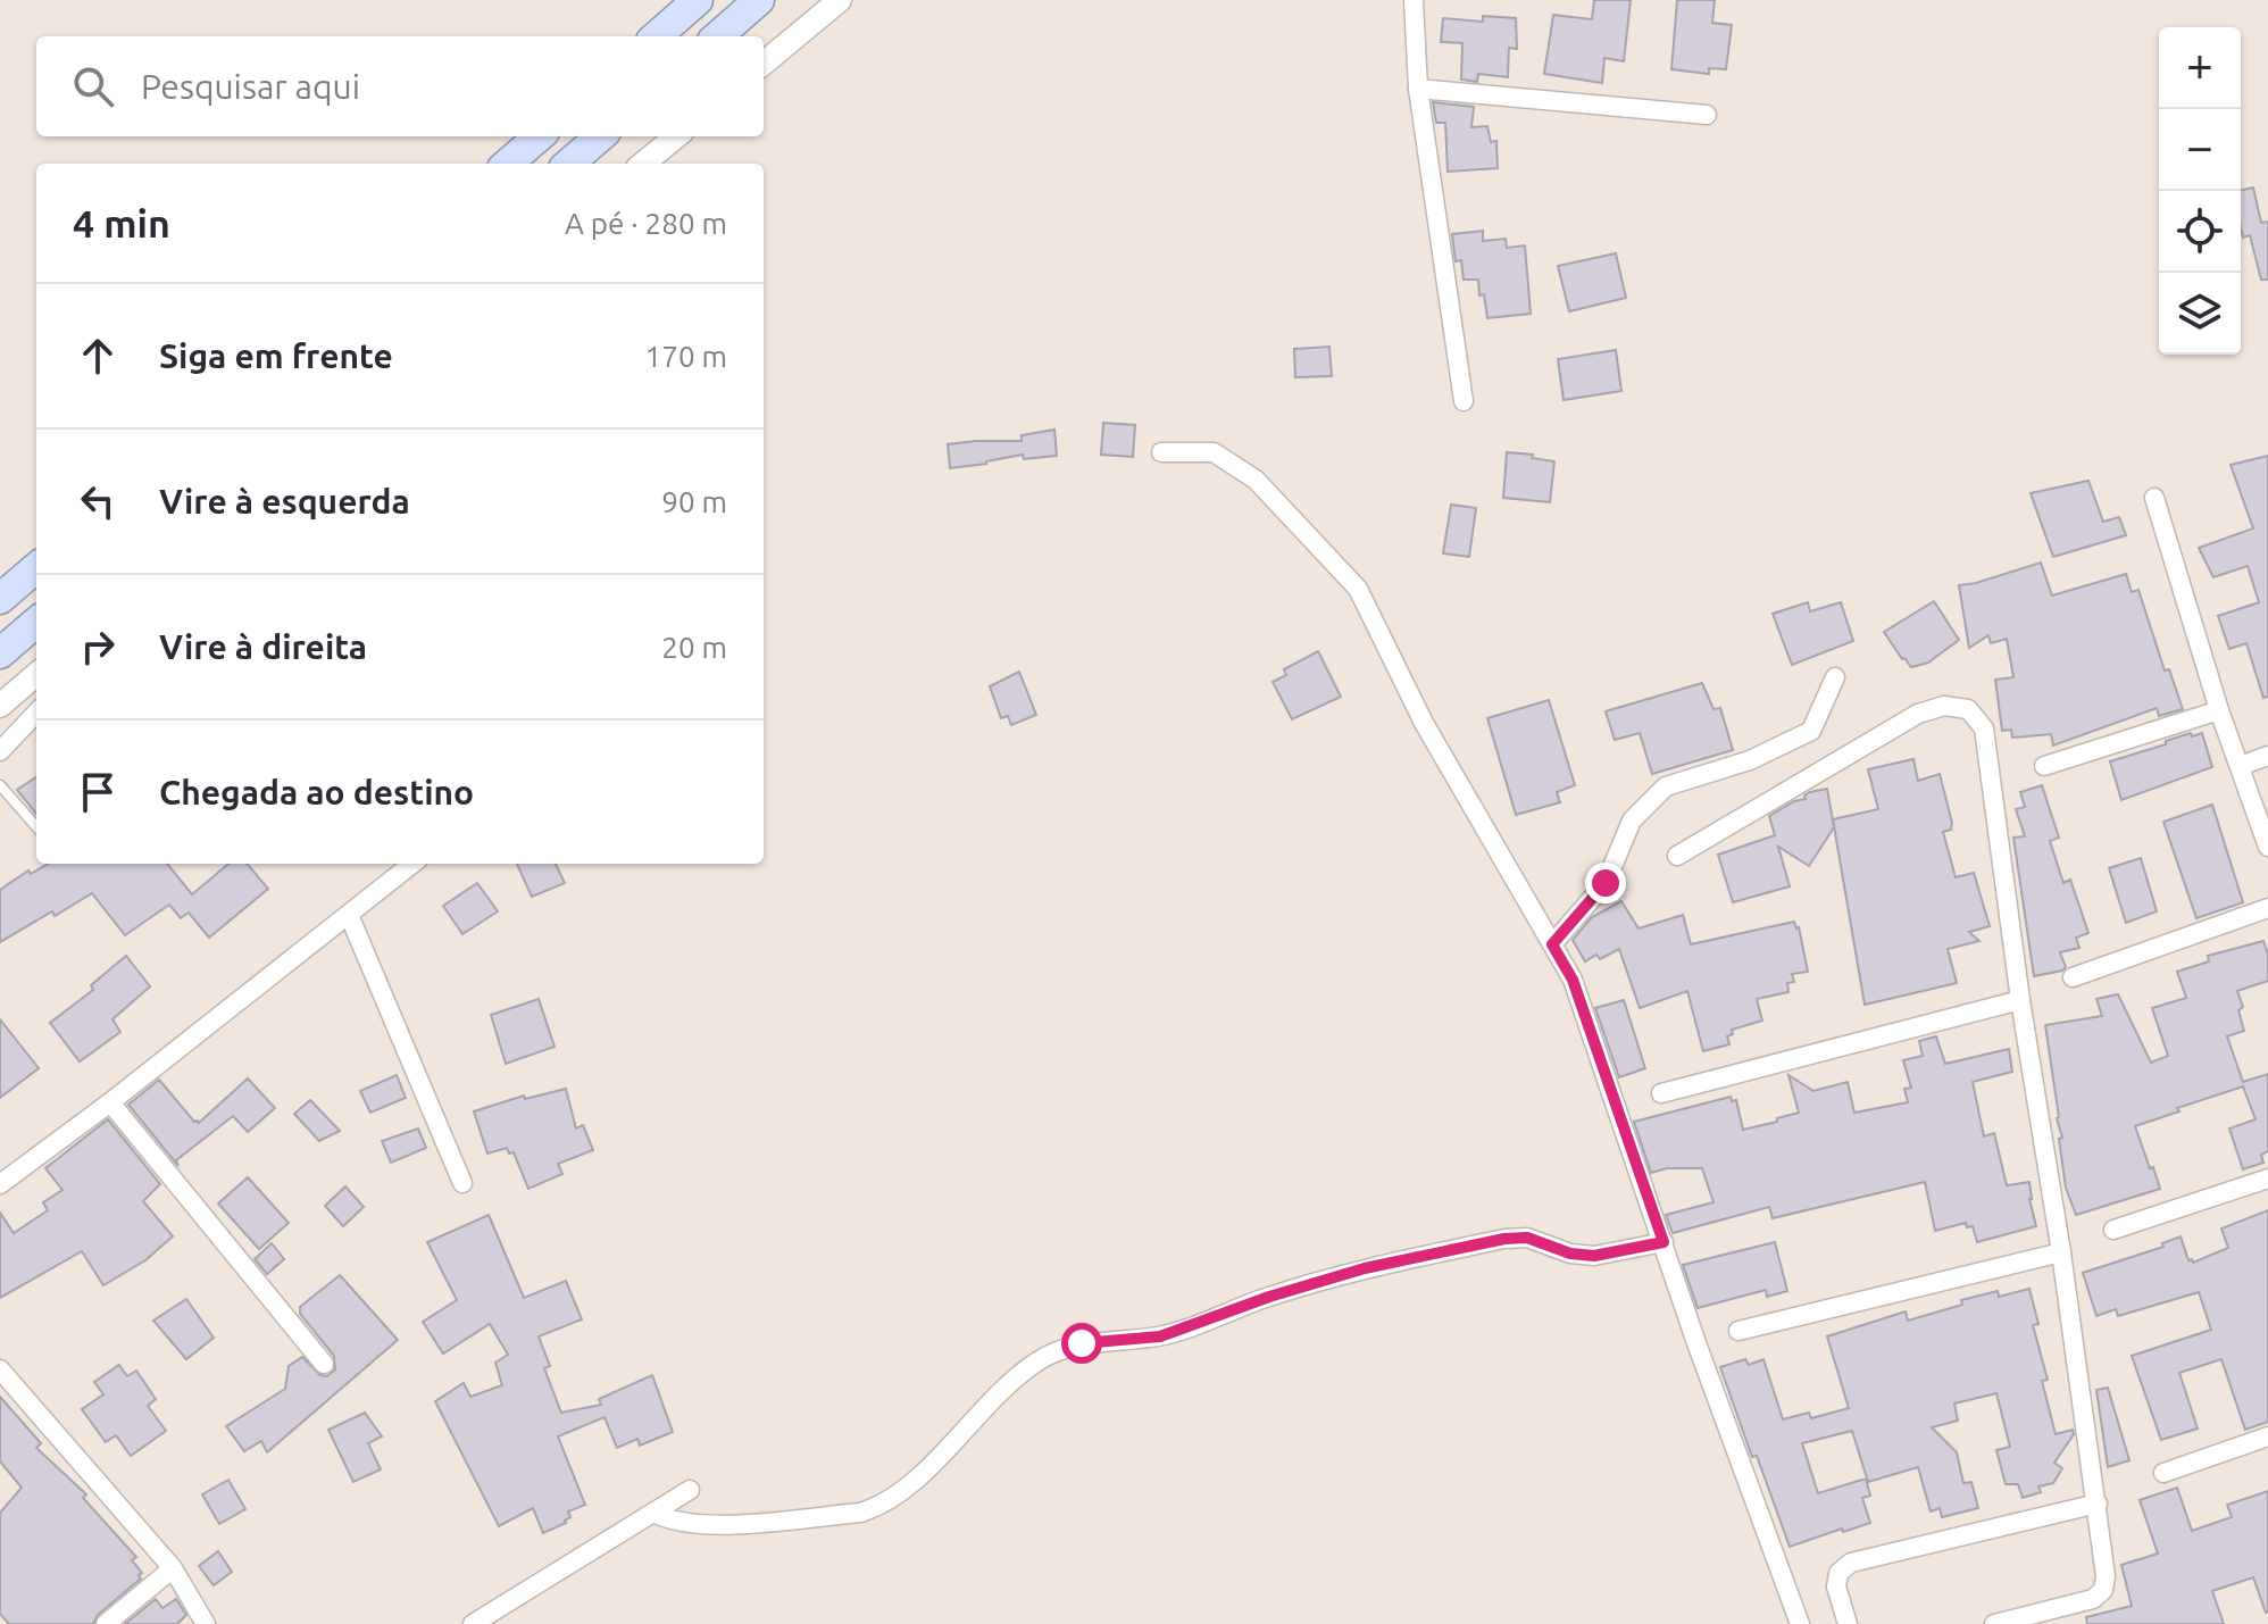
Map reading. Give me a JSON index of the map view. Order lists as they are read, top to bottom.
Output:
{
  "page": {
    "map_buttons": ["+", "−"],
    "search": "Pesquisar aqui",
    "heading": ["4 min", "A pé · 280 m"],
    "list": [
      ["Siga em frente", "170 m"],
      ["Vire à esquerda", "90 m"],
      ["Vire à direita", "20 m"],
      "Chegada ao destino"
    ]
  }
}
